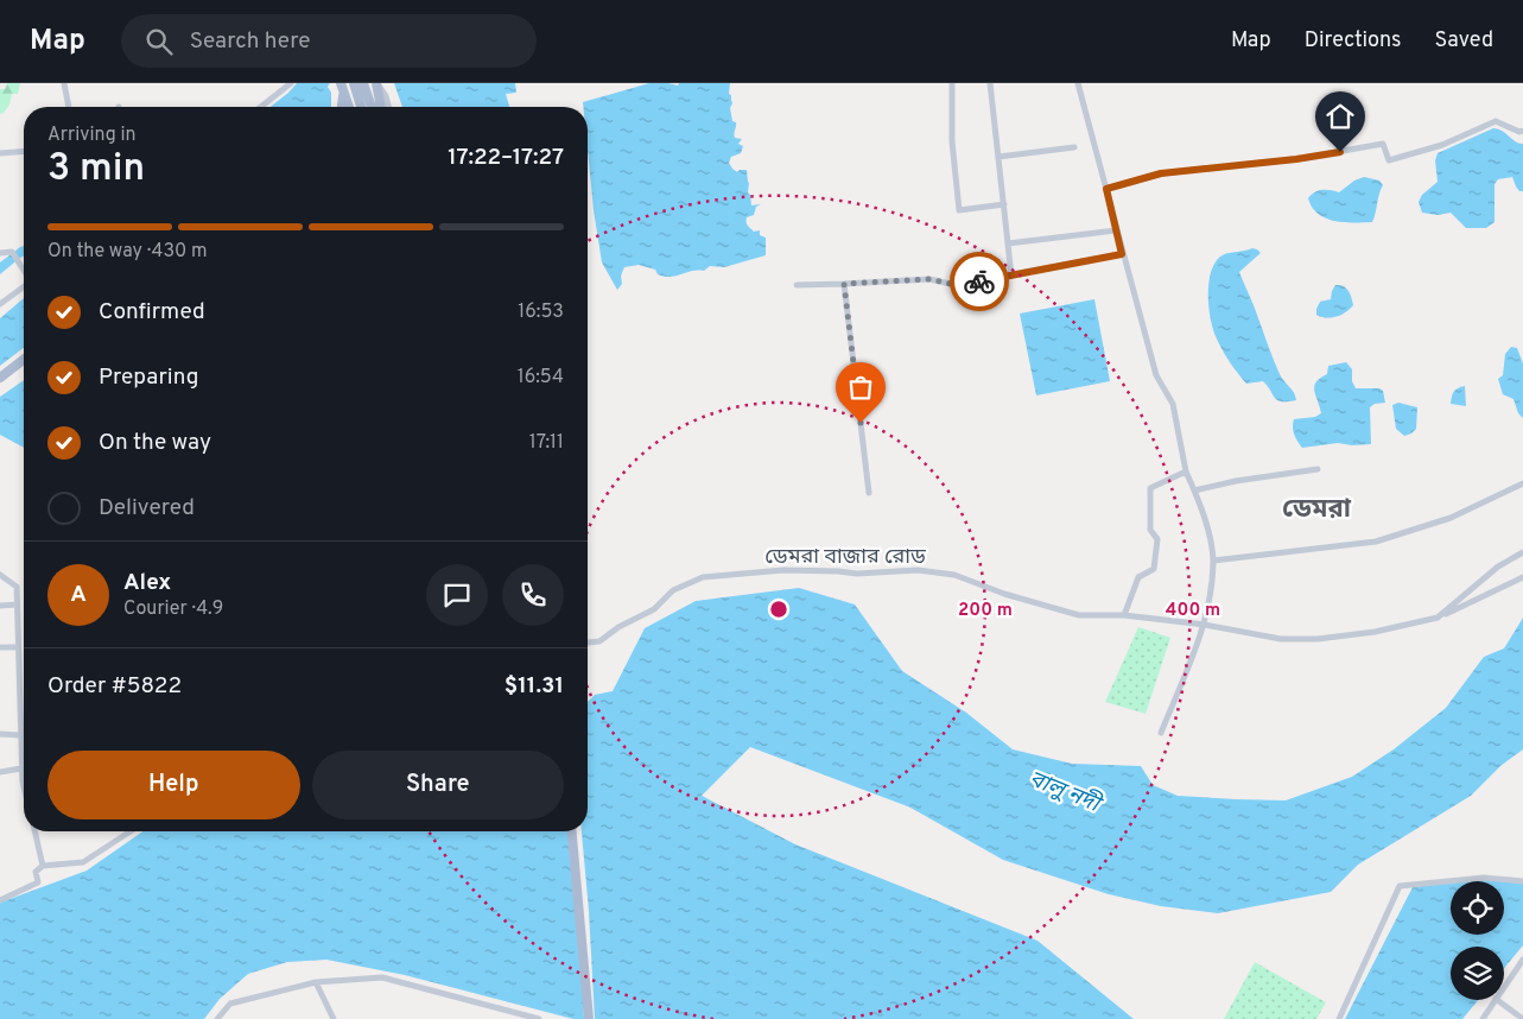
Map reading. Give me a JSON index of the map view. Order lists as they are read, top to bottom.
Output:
{
  "streets": {
    "street": ["ডেমরা বাজার রোড"]
  },
  "districts": ["ডেমরা"],
  "water": ["বালু নদী"],
  "page": {
    "header": "Map",
    "search": "Search here",
    "nav": ["Map", "Directions", "Saved"],
    "heading": ["3 min", "Arriving in", "17:22–17:27"],
    "panel": [
      "Alex",
      "Courier · 4.9",
      "Order #5822",
      "$11.31"
    ],
    "bar": "On the way · 430 m",
    "list": [
      ["Confirmed", "16:53"],
      ["Preparing", "16:54"],
      ["On the way", "17:11"],
      "Delivered"
    ],
    "round": "A",
    "buttons": ["Help", "Share"]
  },
  "rings": ["200 m", "400 m"]
}
